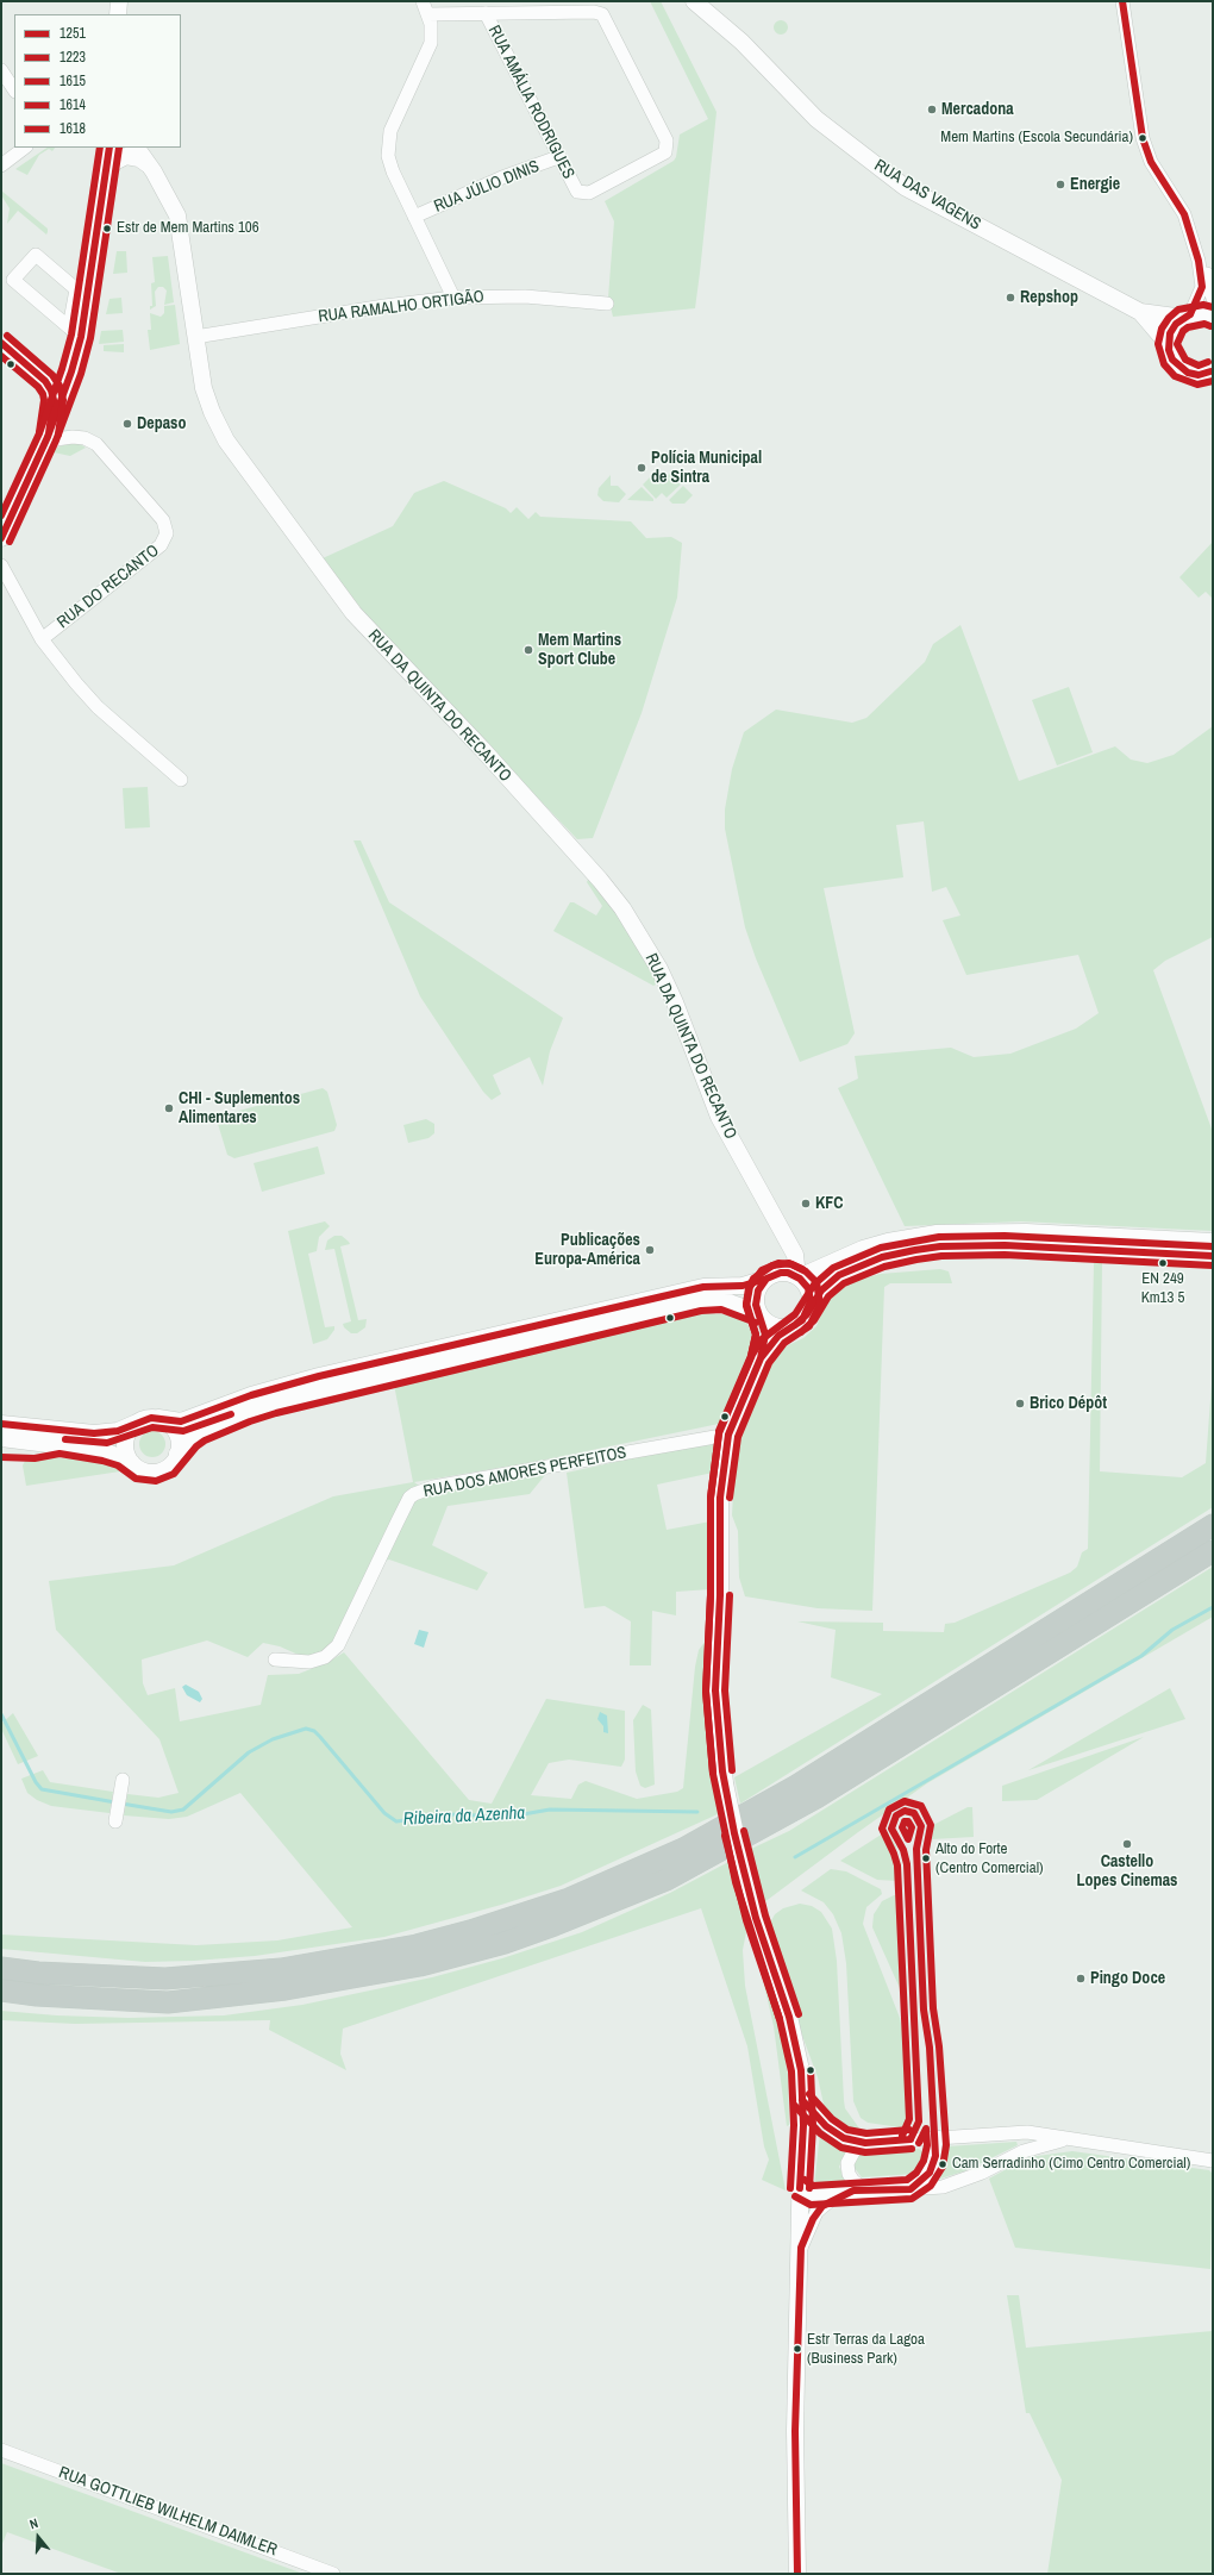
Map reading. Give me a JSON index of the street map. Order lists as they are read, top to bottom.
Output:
{
  "streets": {
    "street": [
      "RUA AMÁLIA RODRIGUES",
      "RUA JÚLIO DINIS",
      "RUA DAS VAGENS",
      "RUA RAMALHO ORTIGÃO",
      "RUA DO RECANTO",
      "RUA DA QUINTA DO RECANTO",
      "RUA DOS AMORES PERFEITOS",
      "RUA GOTTLIEB WILHELM DAIMLER"
    ]
  },
  "crossings": [
    ["RUA AMÁLIA RODRIGUES", "RUA JÚLIO DINIS"],
    ["RUA RAMALHO ORTIGÃO", "RUA DA QUINTA DO RECANTO"]
  ],
  "water": ["Ribeira da Azenha"],
  "places": [
    "Mercadona",
    "Mem Martins (Escola Secundária)",
    "Energie",
    "Estr de Mem Martins 106",
    "Repshop",
    "Depaso",
    "Polícia Municipal de Sintra",
    "Mem Martins Sport Clube",
    "CHI - Suplementos Alimentares",
    "KFC",
    "Publicações Europa-América",
    "EN 249 Km13 5",
    "Brico Dépôt",
    "Castello Lopes Cinemas",
    "Alto do Forte (Centro Comercial)",
    "Pingo Doce",
    "Cam Serradinho (Cimo Centro Comercial)",
    "Estr Terras da Lagoa (Business Park)"
  ],
  "lines": [
    "transit line 1251",
    "transit line 1614",
    "transit line 1618",
    "transit line 1615",
    "transit line 1223"
  ],
  "legend": [
    "1251",
    "1223",
    "1615",
    "1614",
    "1618"
  ],
  "north": "top"
}
